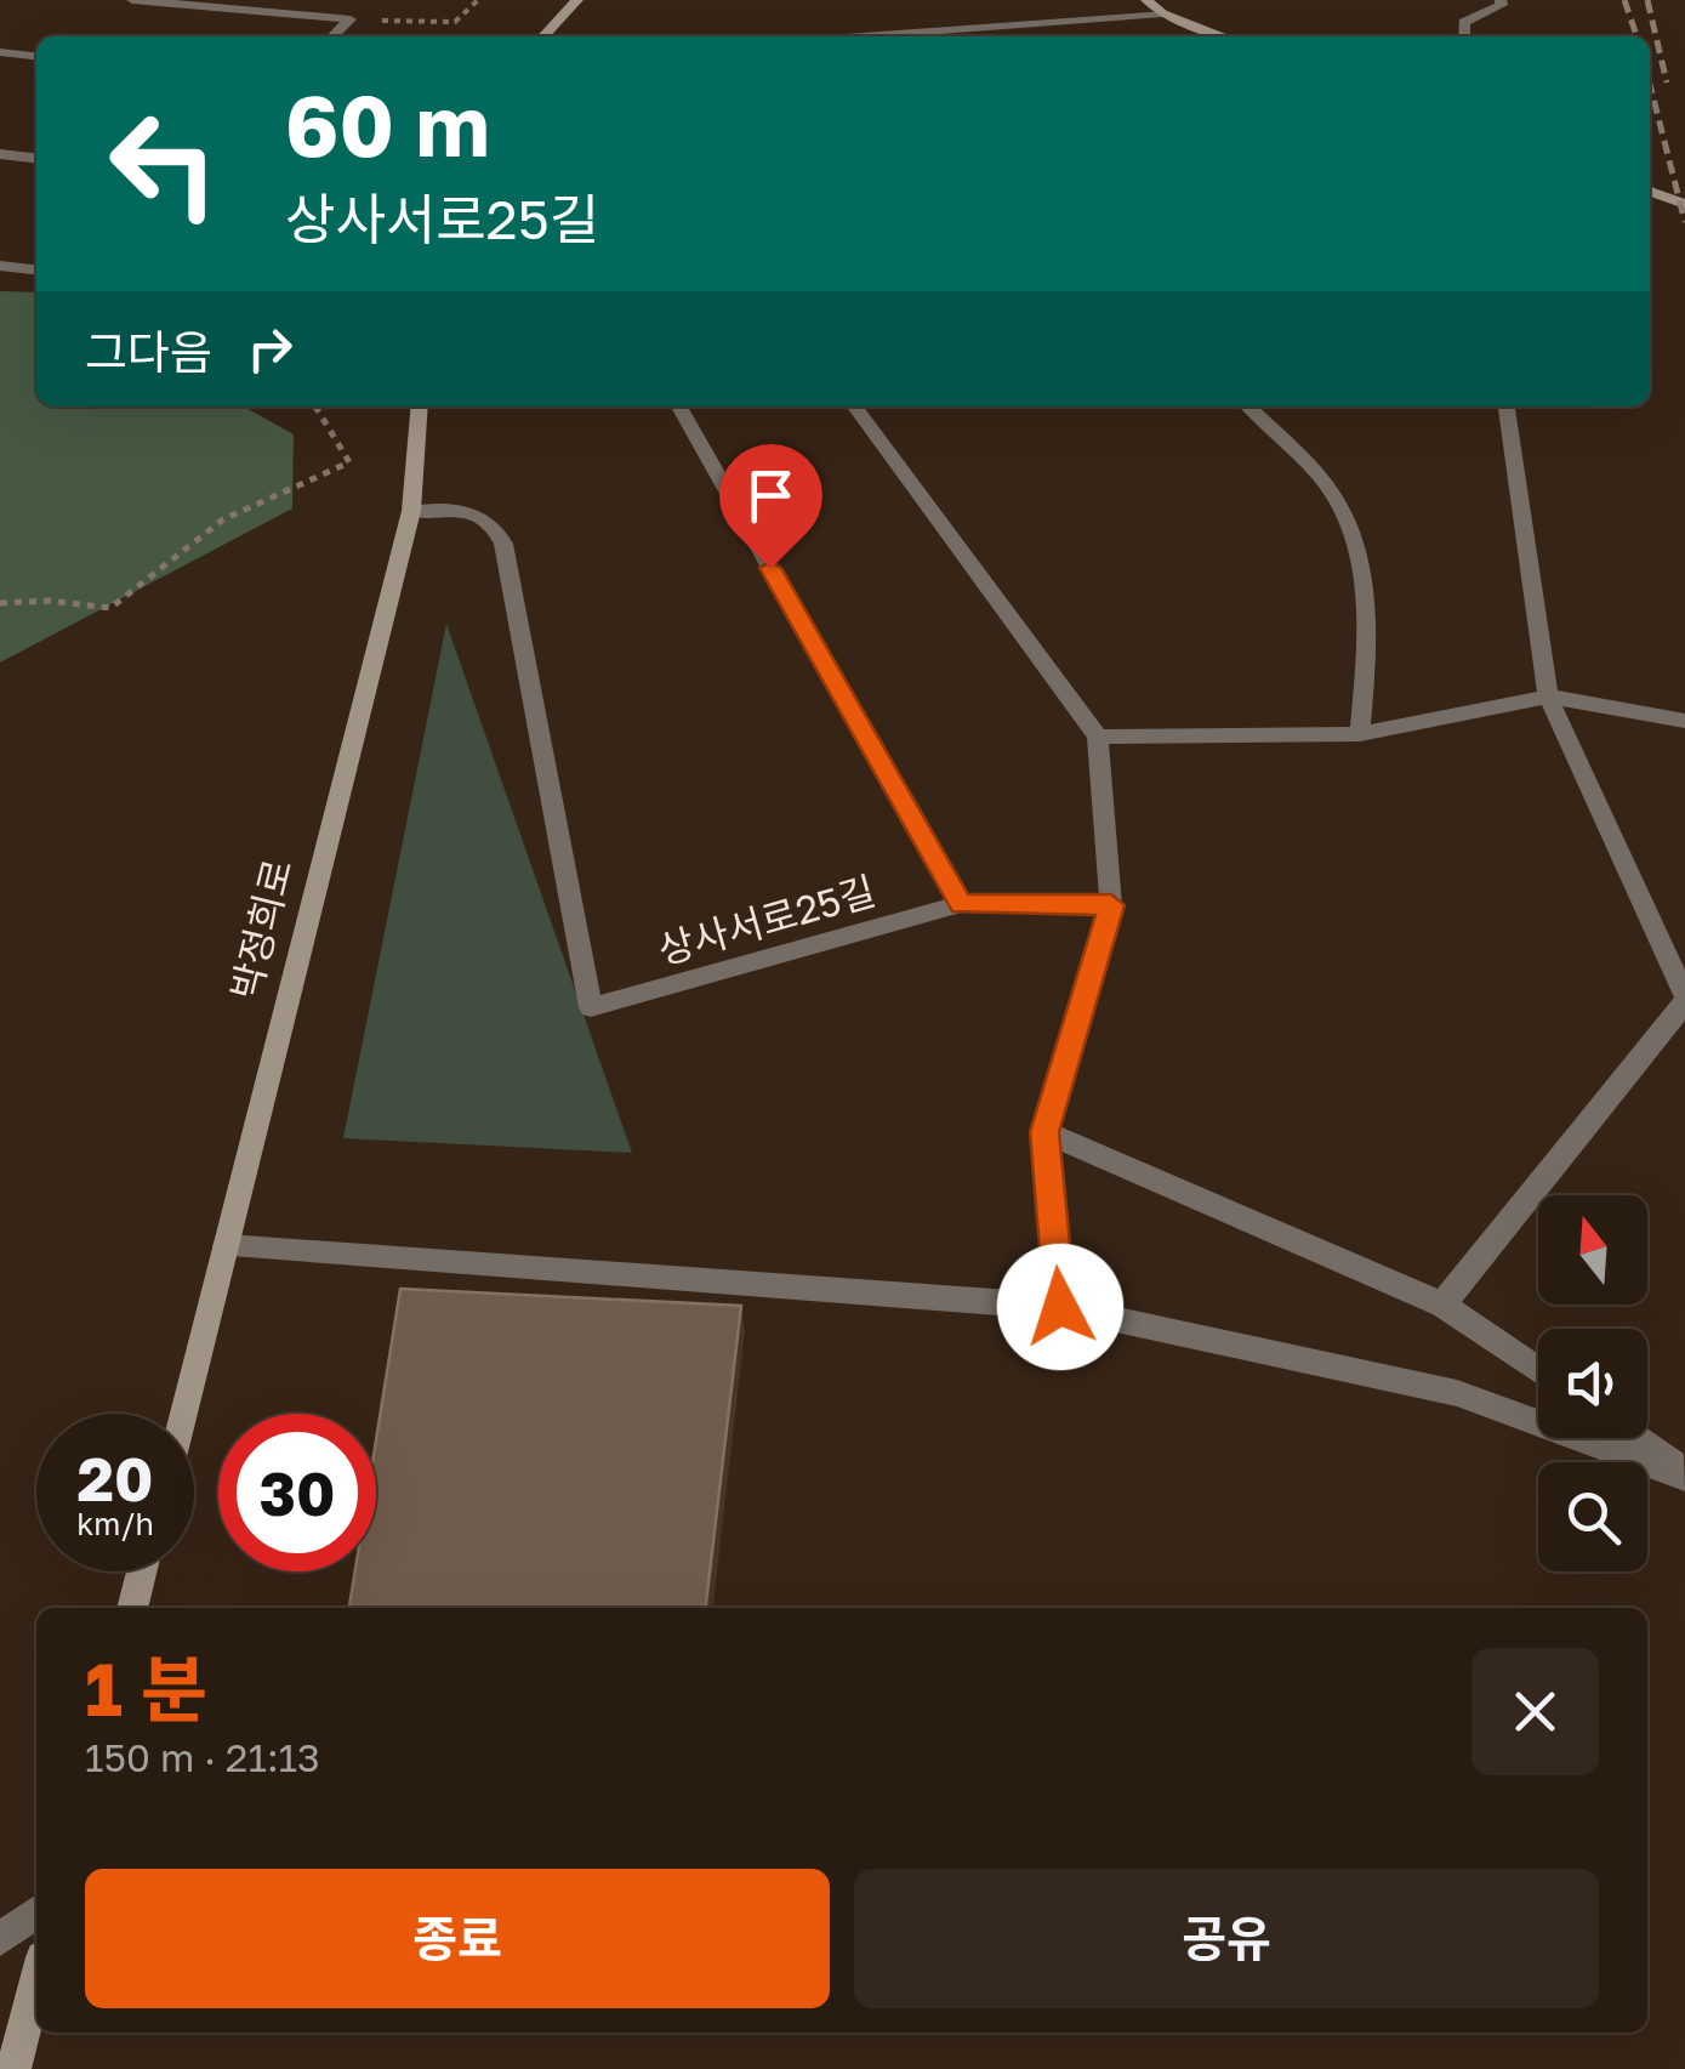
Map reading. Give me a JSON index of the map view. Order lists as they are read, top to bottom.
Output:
{
  "streets": {
    "street": ["상사서로25길", "박정희로"]
  },
  "crossings": [
    ["상사서로25길", "박정희로"]
  ],
  "north": "top",
  "page": {
    "turn": ["60 m", "상사서로25길"],
    "then": "그다음",
    "speed": "20 km/h",
    "limit": "30",
    "heading": ["1 분", "150 m · 21:13"],
    "buttons": ["종료", "공유"]
  }
}
